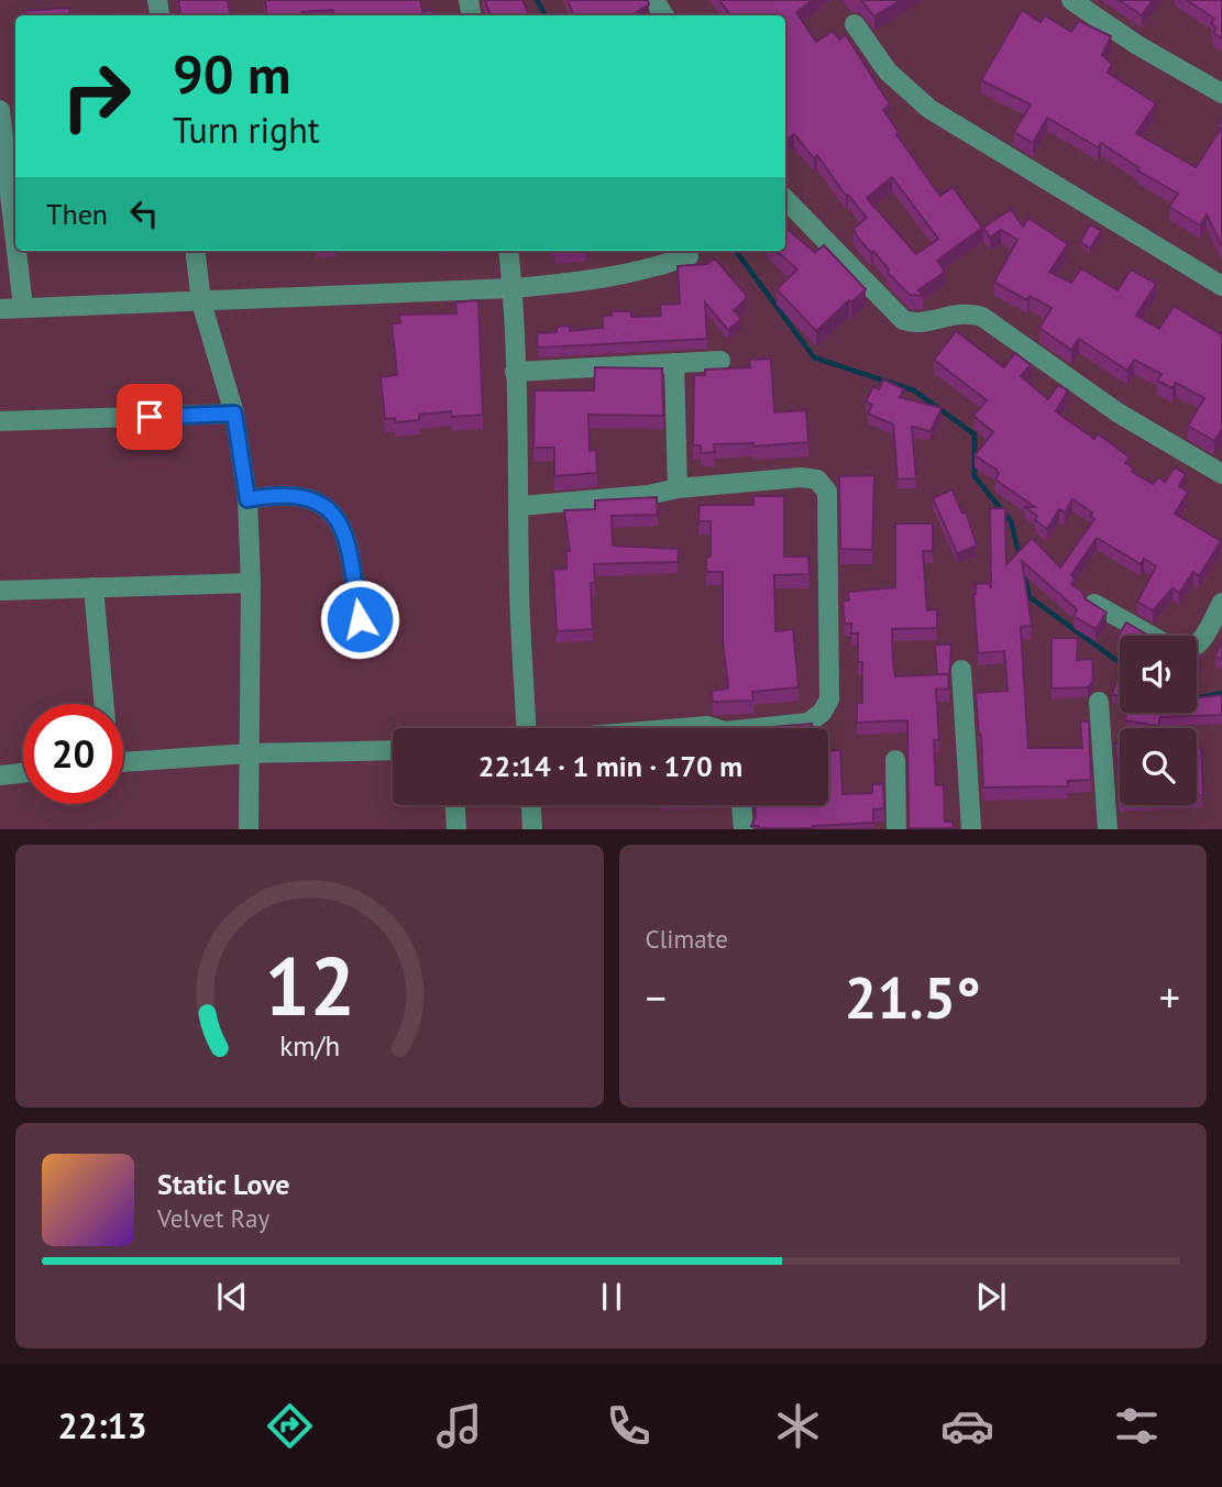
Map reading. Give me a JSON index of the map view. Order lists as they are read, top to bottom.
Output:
{
  "page": {
    "turn": ["90 m", "Turn right"],
    "then": "Then",
    "limit": "20",
    "trip": "22:14 · 1 min · 170 m",
    "tile": "Climate",
    "heat": ["−", "21.5°", "+"],
    "song": ["Static Love", "Velvet Ray"],
    "tabs": "22:13",
    "gauge": ["12", "km/h"]
  }
}
